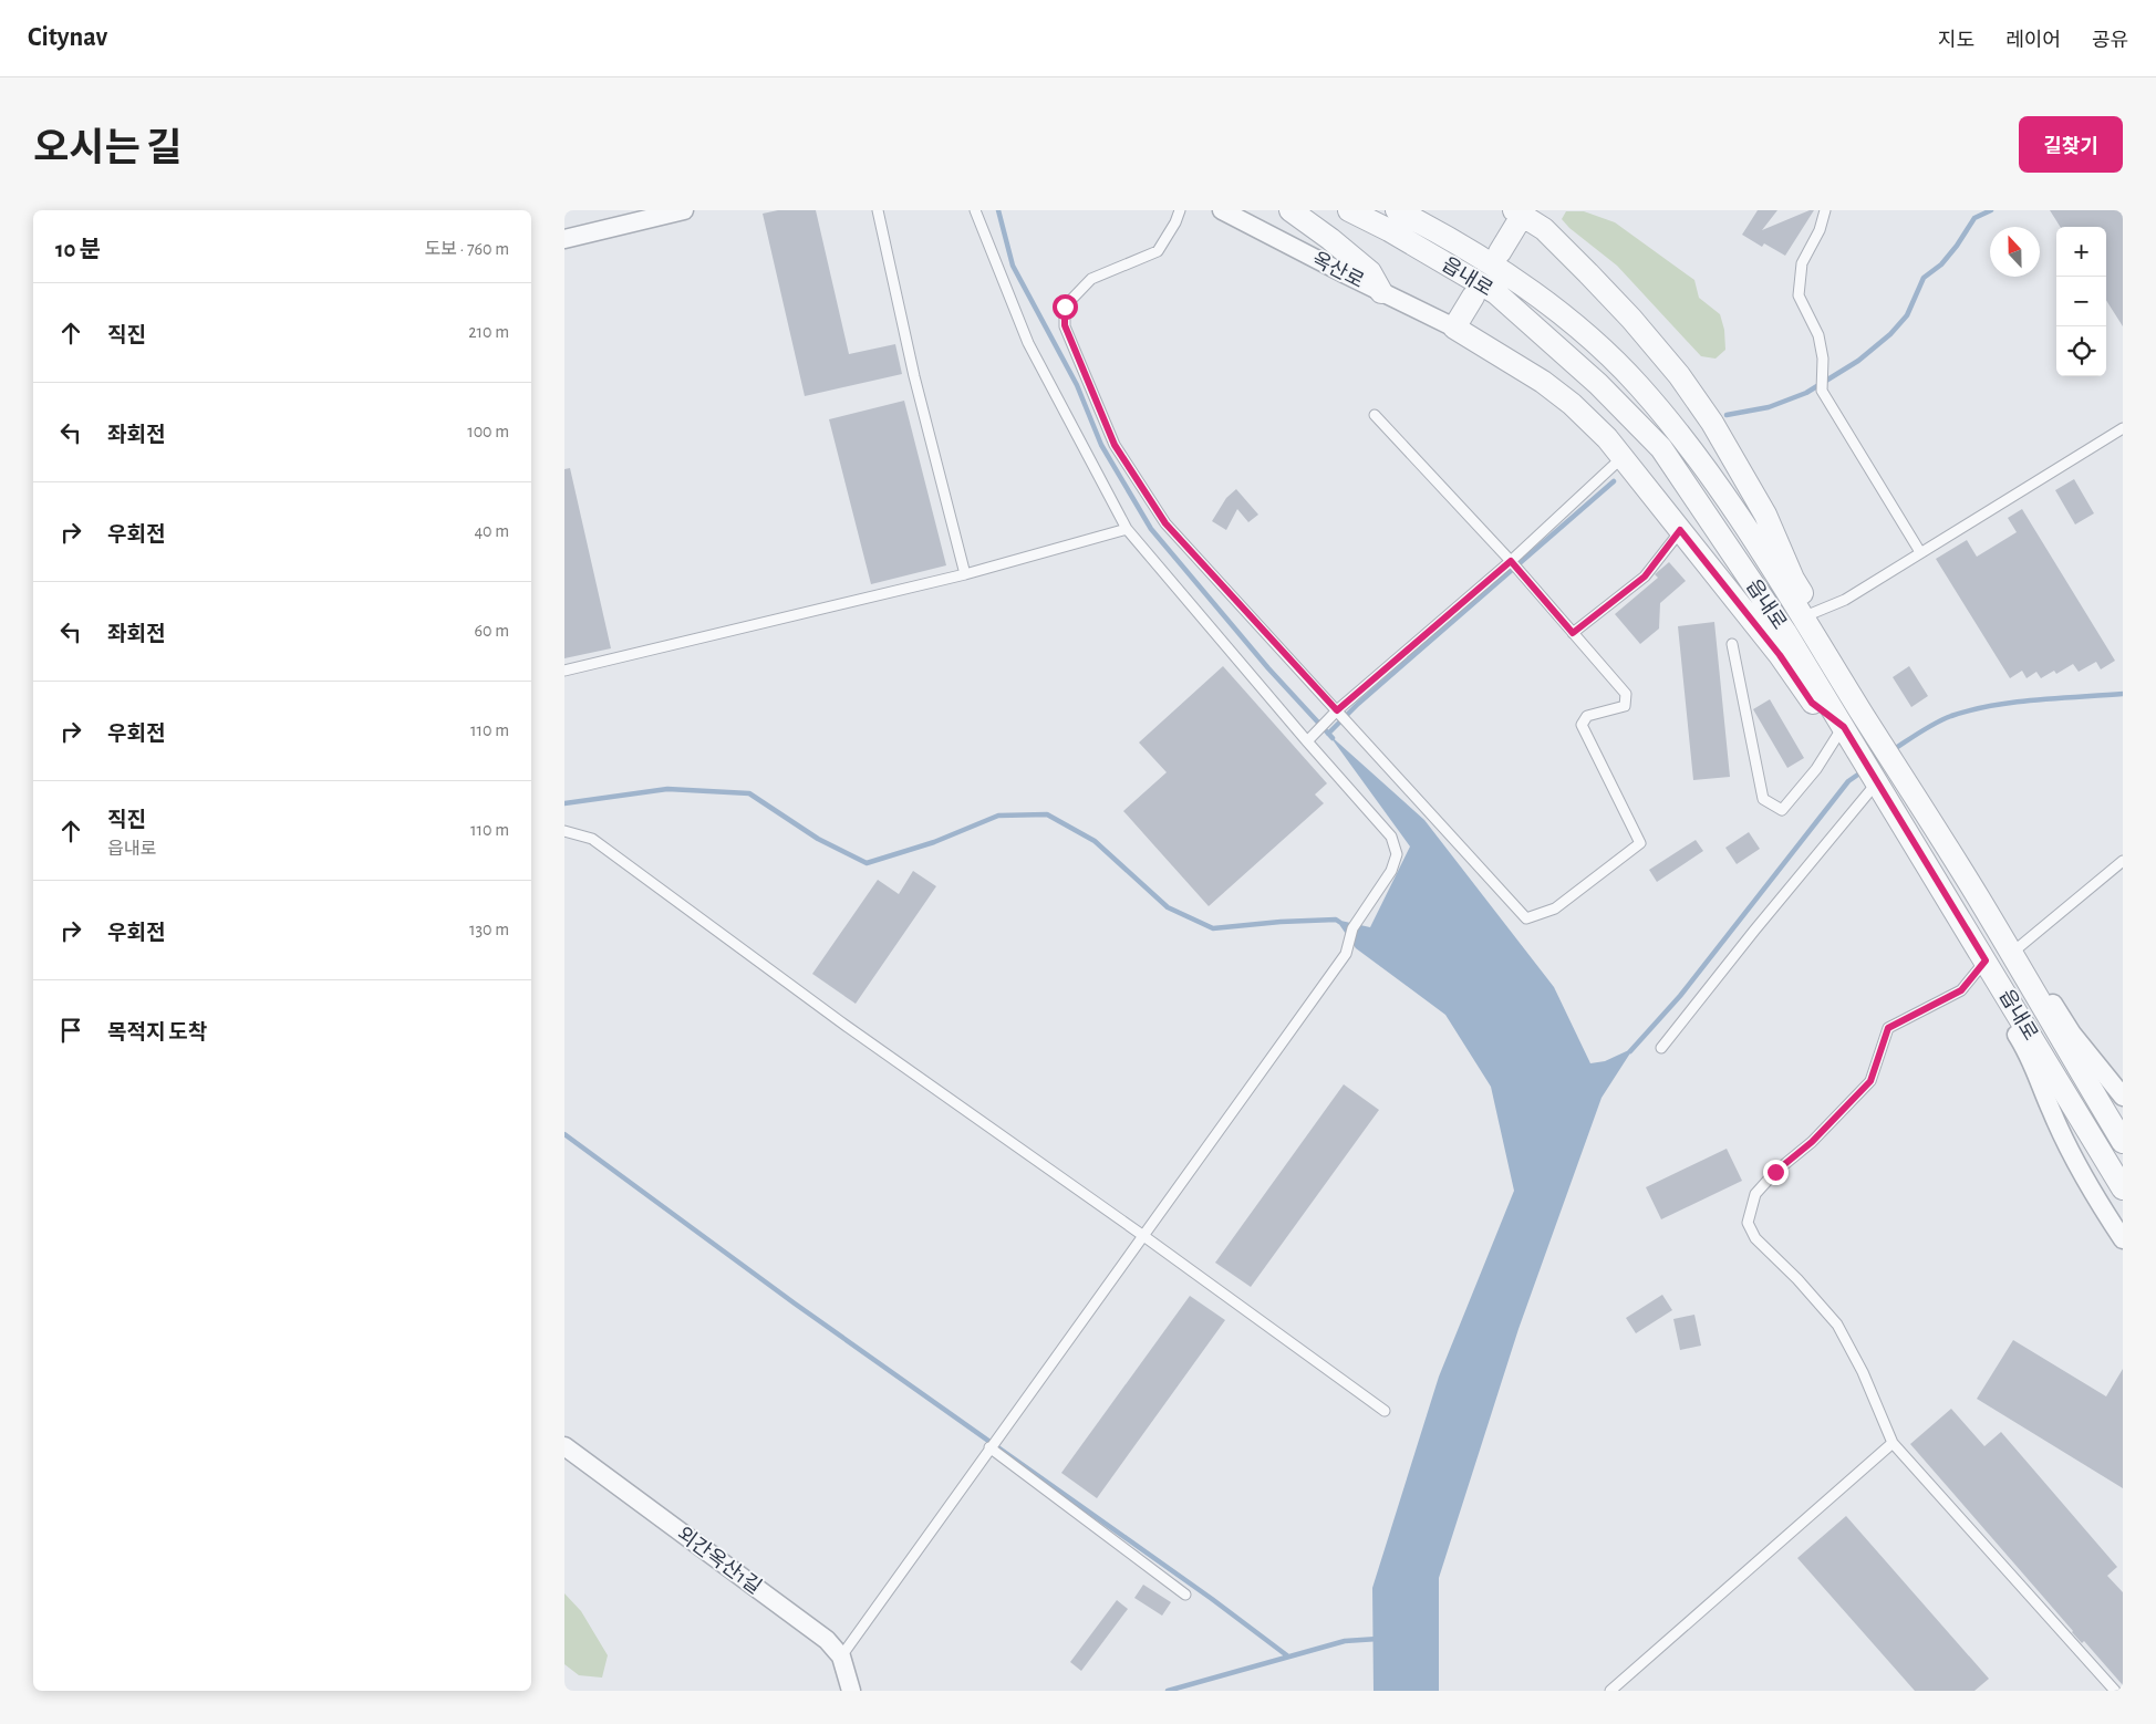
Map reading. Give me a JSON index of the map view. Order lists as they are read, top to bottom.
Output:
{
  "streets": {
    "street": ["옥산로", "읍내로", "외간옥산1길"]
  },
  "north": "top",
  "page": {
    "header": "Citynav",
    "nav": ["지도", "레이어", "공유"],
    "title": "오시는 길",
    "buttons": "길찾기",
    "heading": ["10 분", "도보 · 760 m"],
    "map_buttons": ["+", "−"],
    "list": [
      ["직진", "210 m"],
      ["좌회전", "100 m"],
      ["우회전", "40 m"],
      ["좌회전", "60 m"],
      ["우회전", "110 m"],
      ["직진", "읍내로", "110 m"],
      ["우회전", "130 m"],
      "목적지 도착"
    ]
  }
}
